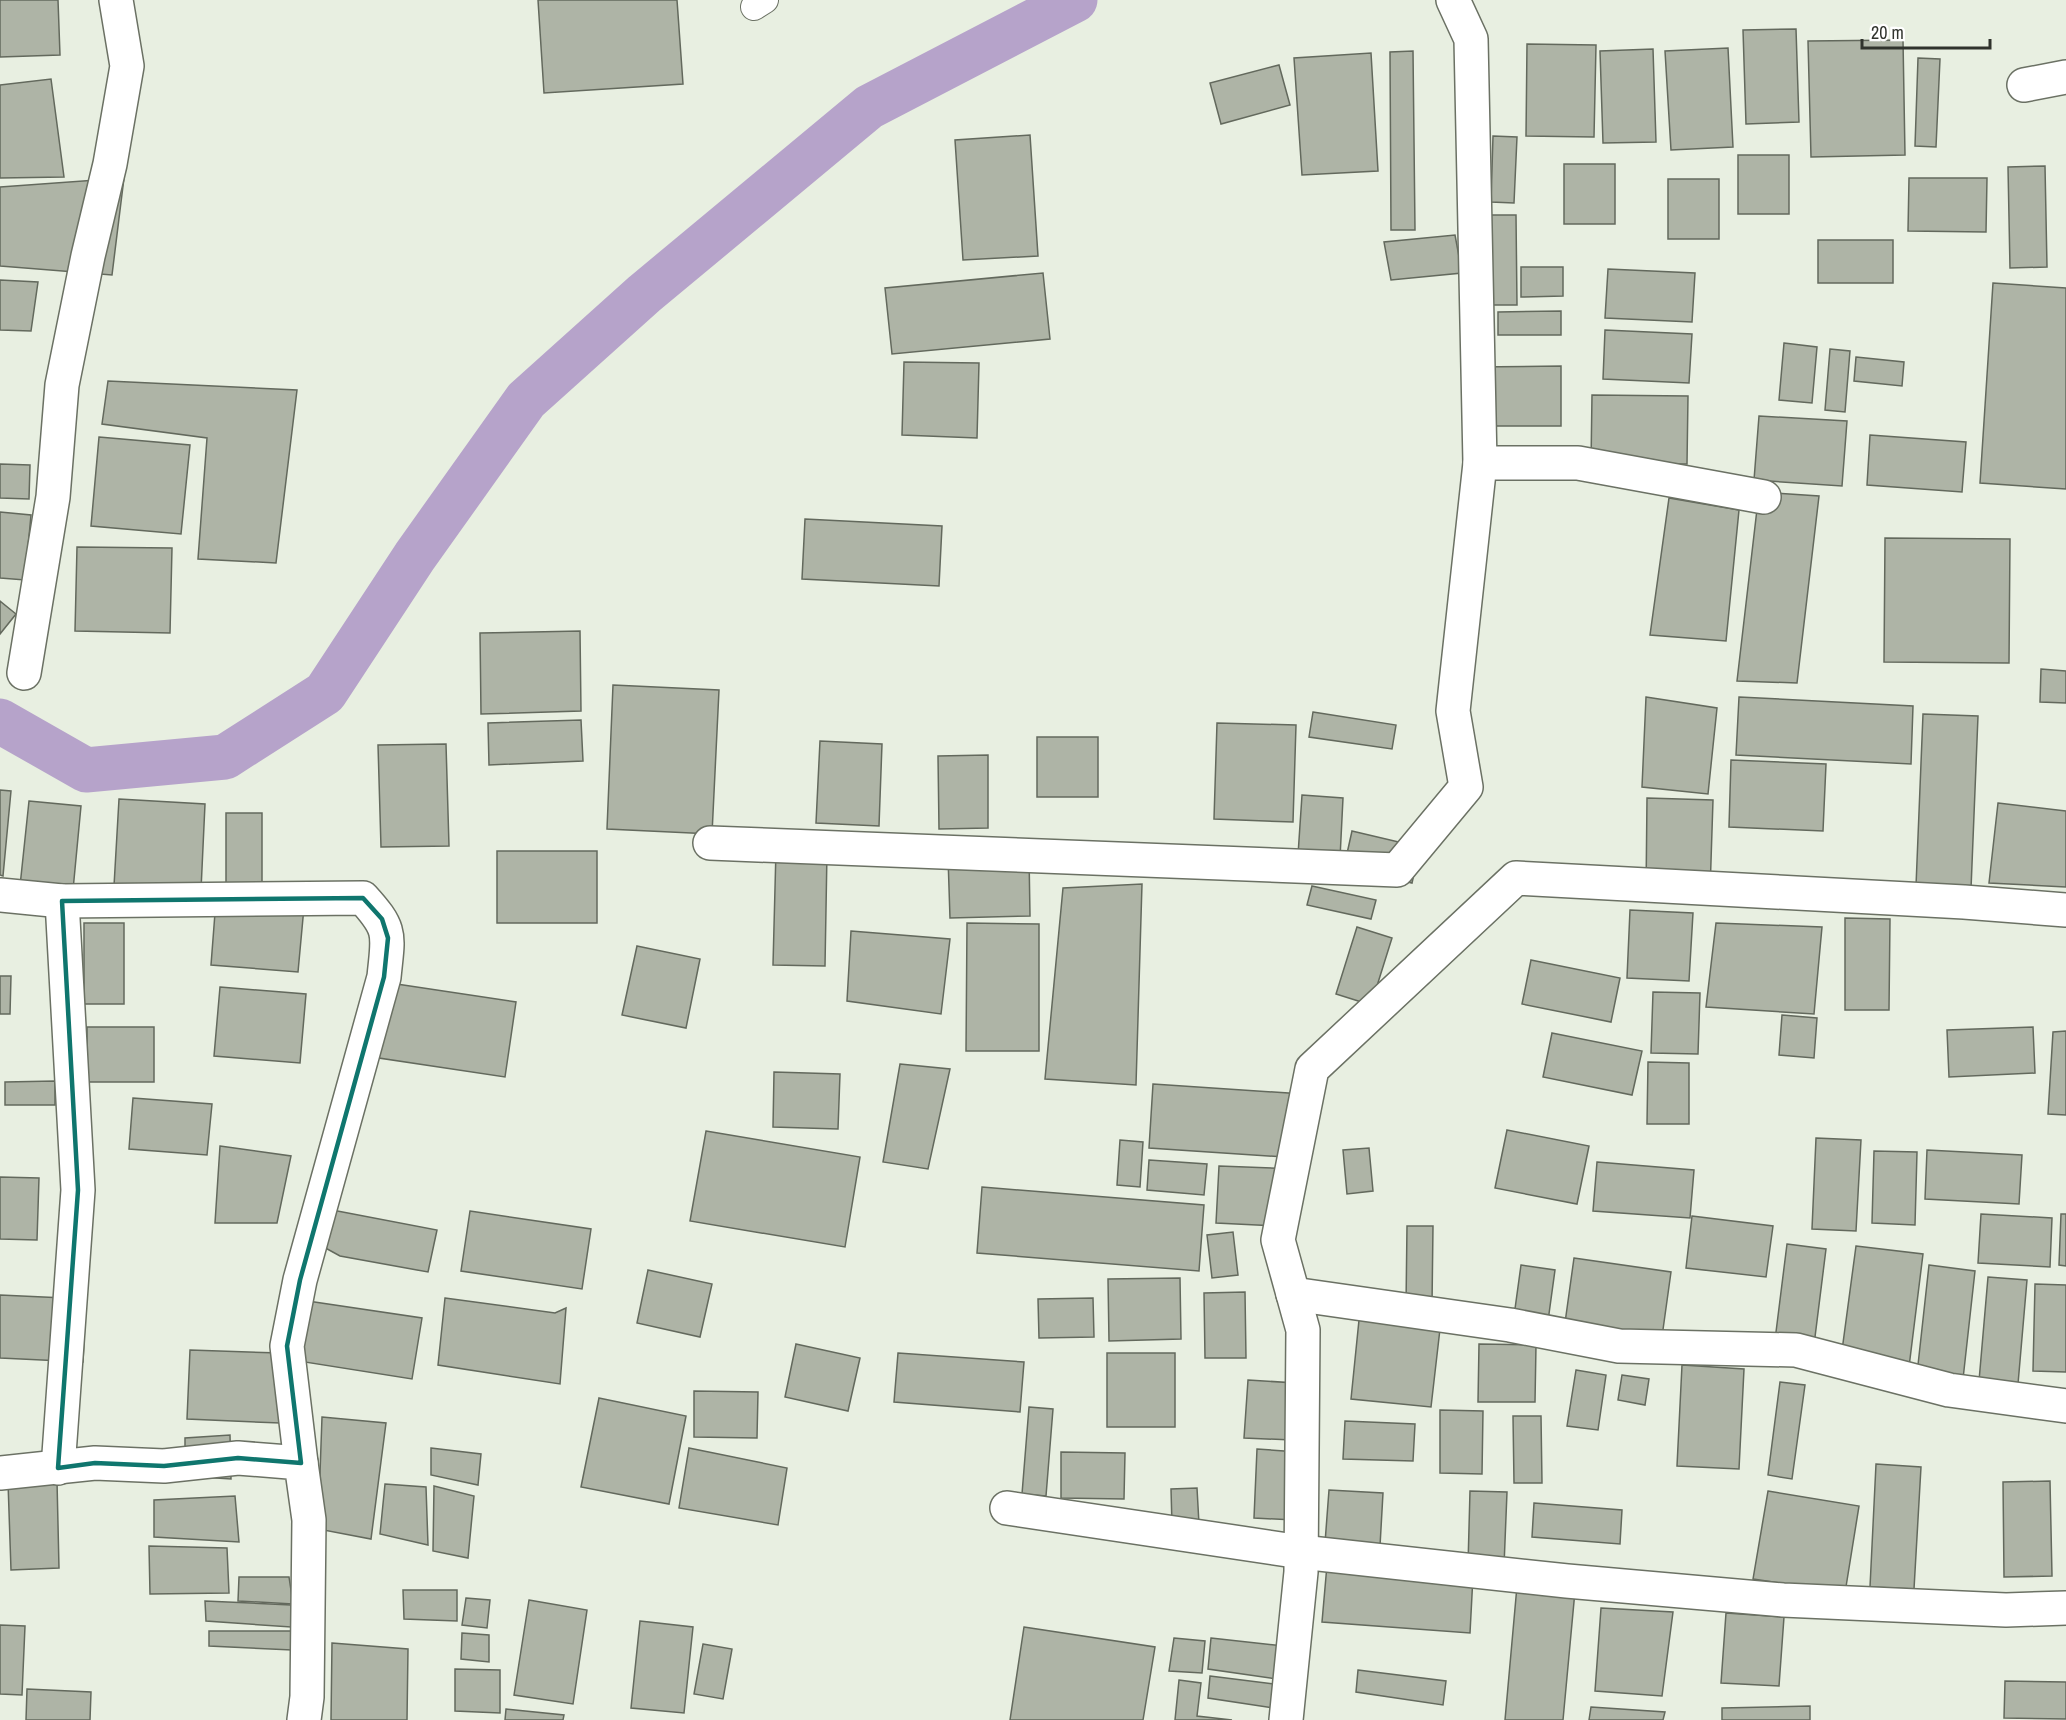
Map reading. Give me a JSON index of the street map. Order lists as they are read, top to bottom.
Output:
{
  "scale_bar": "20 m"
}
